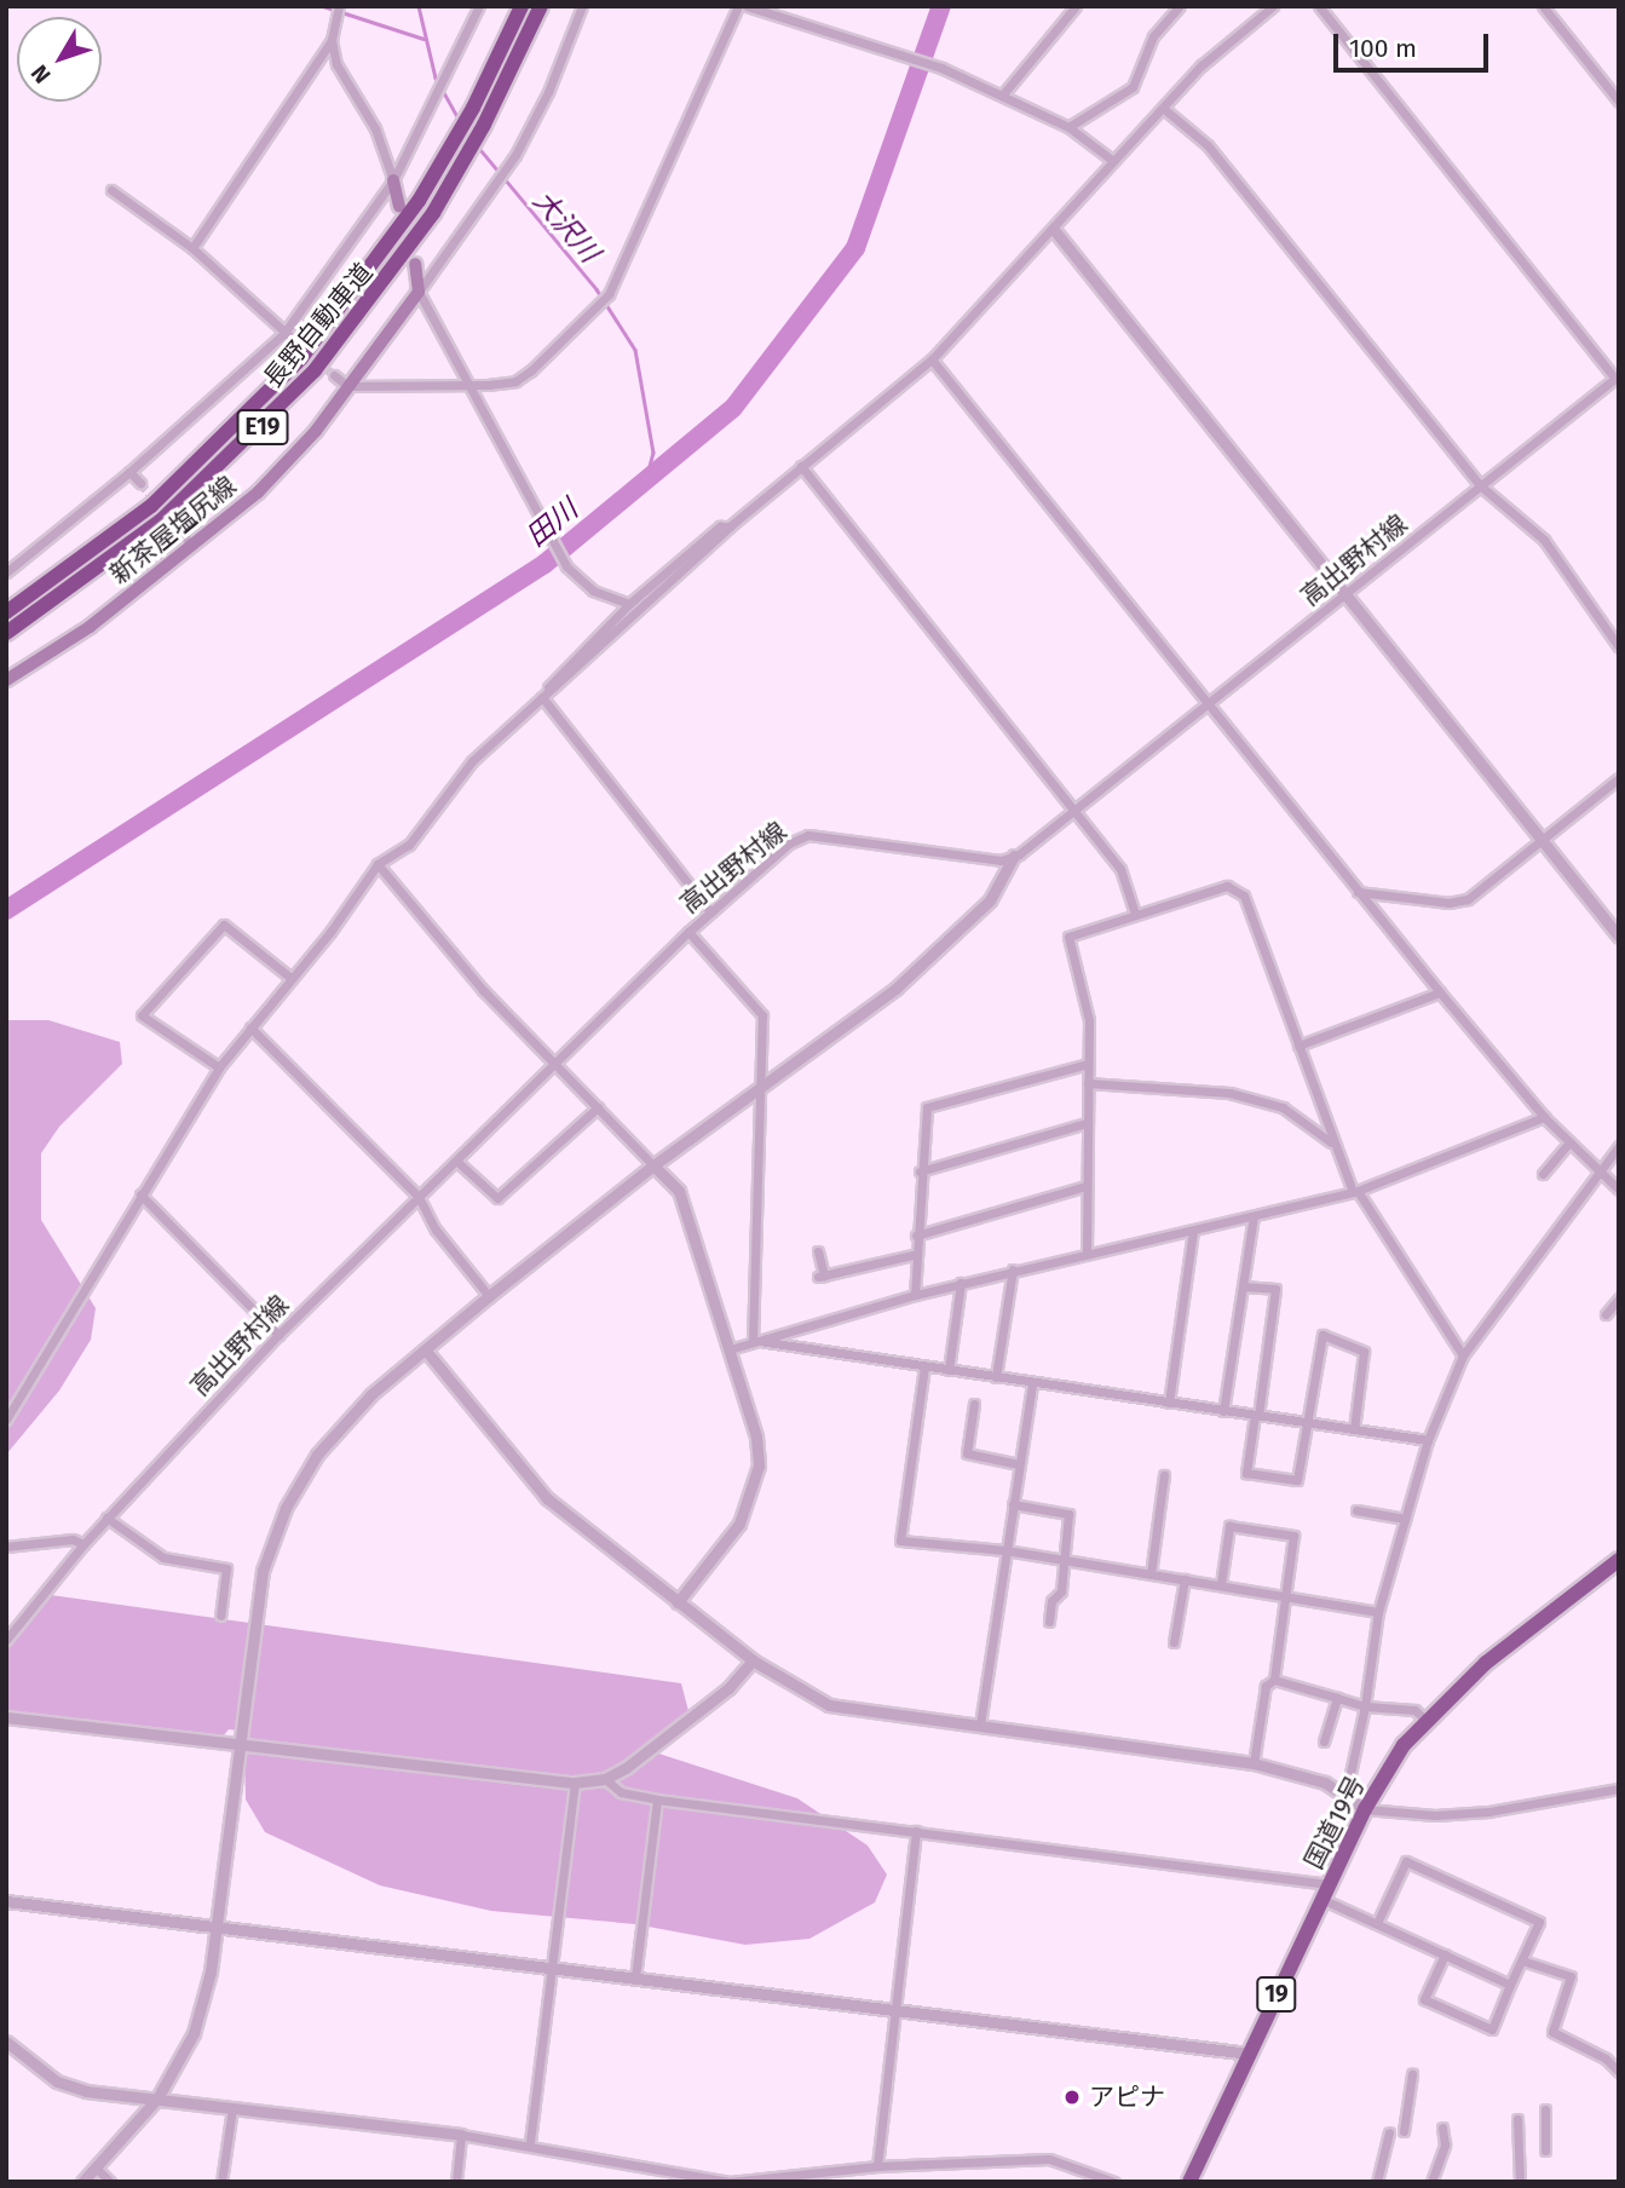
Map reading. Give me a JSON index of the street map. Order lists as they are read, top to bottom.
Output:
{
  "streets": {
    "highway": [
      "長野自動車道",
      "E19",
      "国道19号",
      "19"
    ],
    "main road": ["新茶屋塩尻線"],
    "street": ["高出野村線"]
  },
  "water": ["大沢川", "田川"],
  "places": ["アピナ"],
  "scale_bar": "100 m",
  "north": "bottom left"
}
